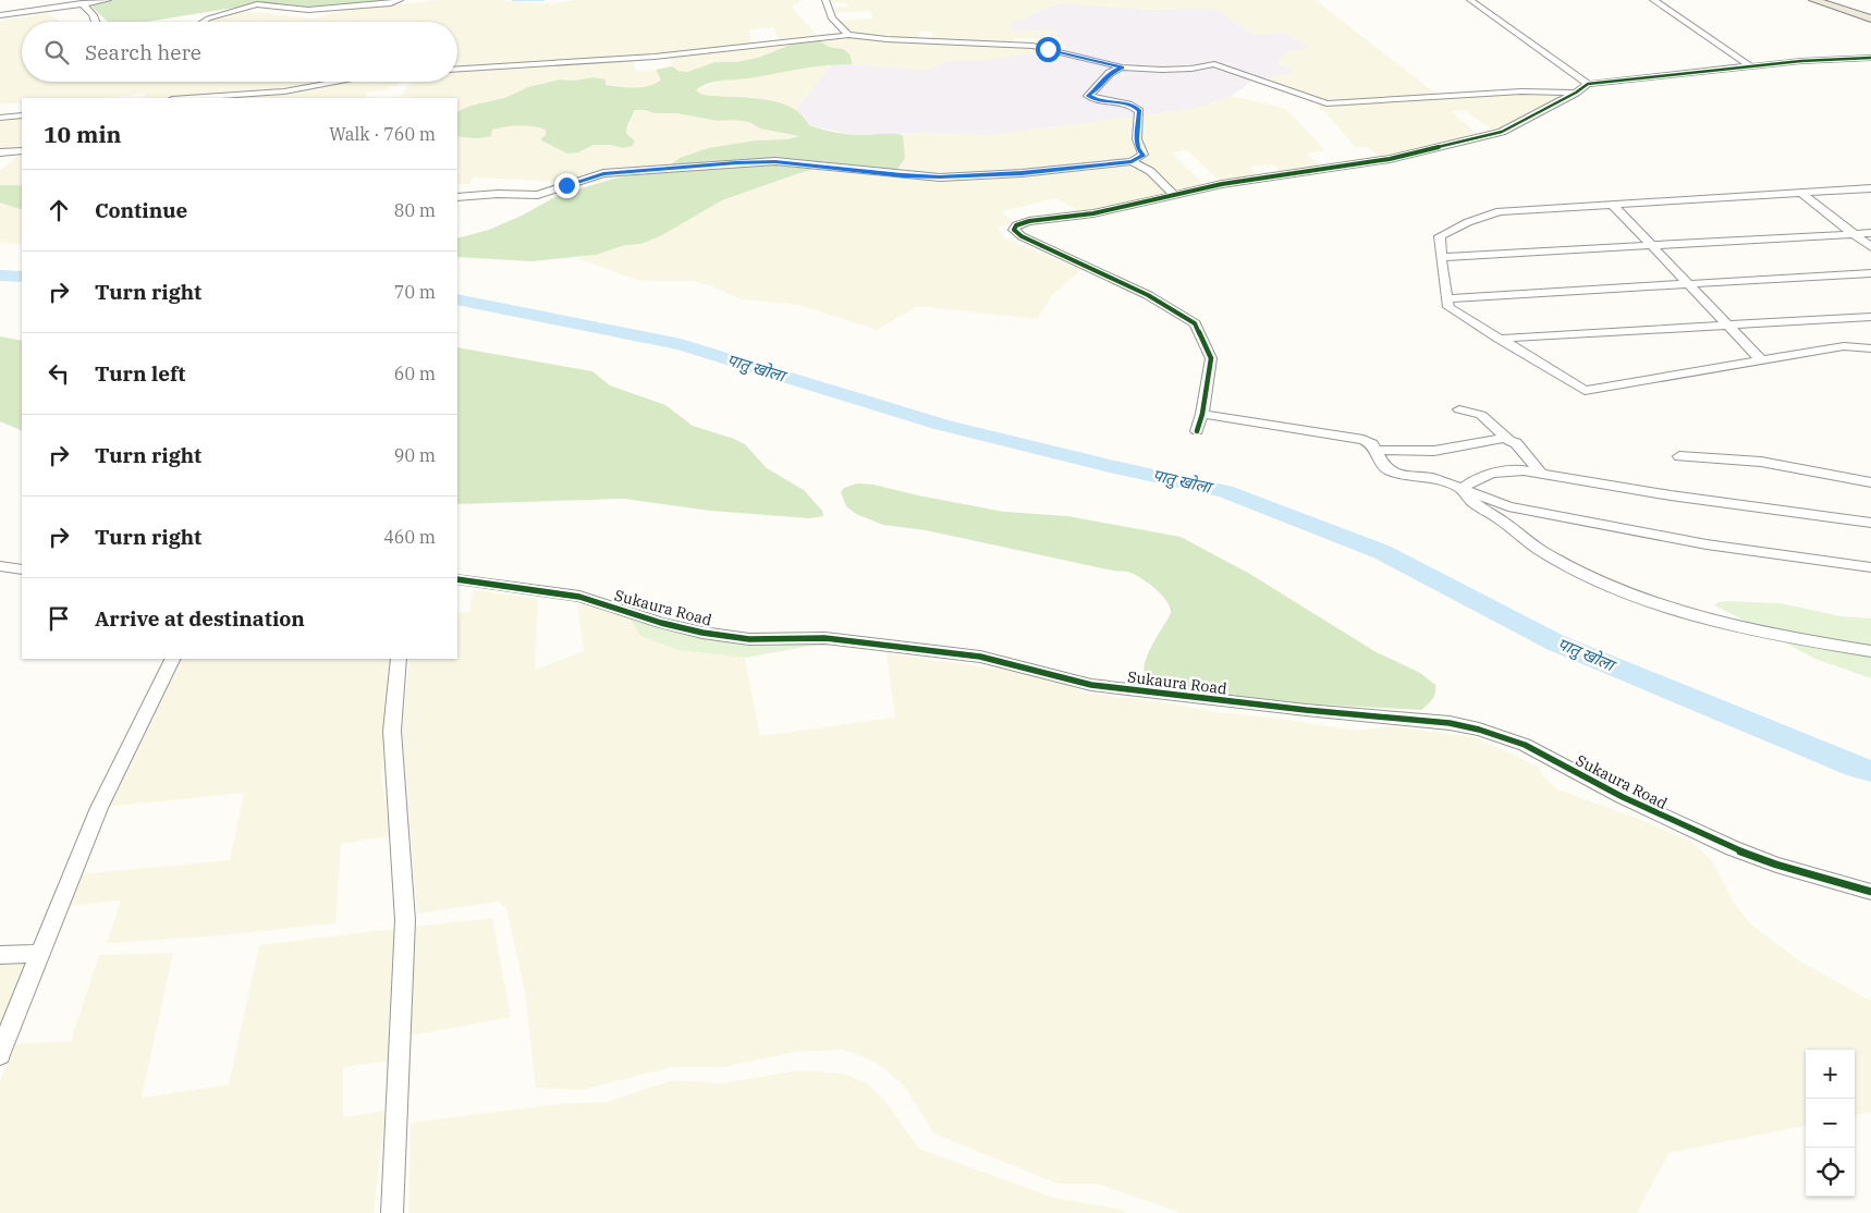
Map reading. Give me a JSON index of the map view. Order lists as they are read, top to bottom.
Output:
{
  "streets": {
    "street": ["Sukaura Road"]
  },
  "water": ["पातु खोला"],
  "page": {
    "search": "Search here",
    "heading": ["10 min", "Walk · 760 m"],
    "list": [
      ["Continue", "80 m"],
      ["Turn right", "70 m"],
      ["Turn left", "60 m"],
      ["Turn right", "90 m"],
      ["Turn right", "460 m"],
      "Arrive at destination"
    ],
    "map_buttons": ["+", "−"]
  }
}
